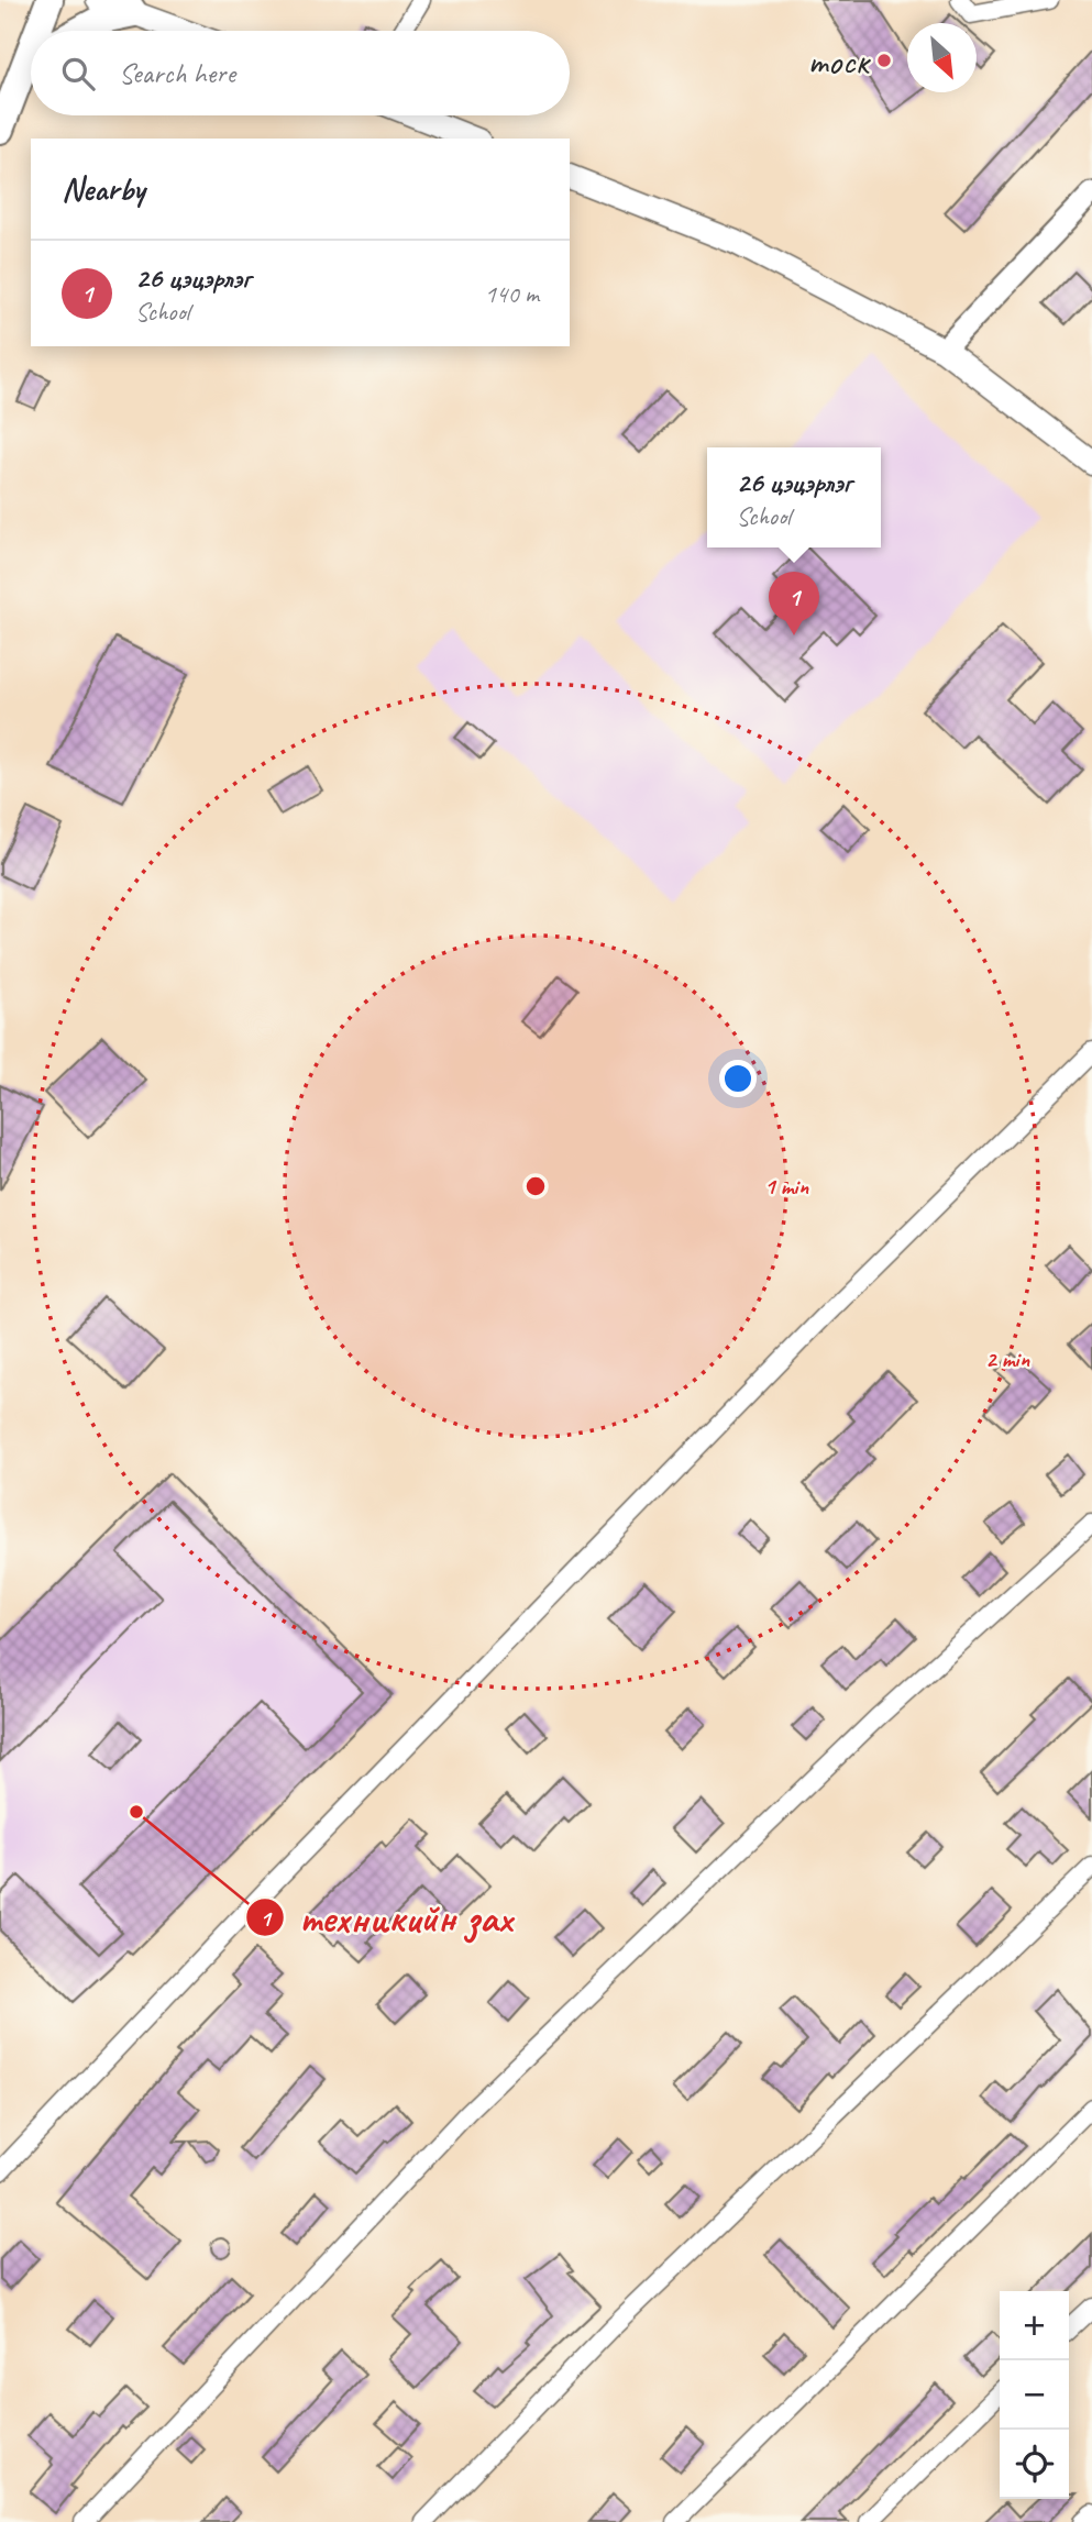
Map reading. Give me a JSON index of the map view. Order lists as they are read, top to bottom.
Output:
{
  "places": ["тоск", "техникийн зах"],
  "north": "bottom right",
  "page": {
    "search": "Search here",
    "heading": "Nearby",
    "list": [
      {
        "mark": "1",
        "name": "26 цэцэрлэг",
        "note": "School",
        "value": "140 m"
      }
    ],
    "popup": ["26 цэцэрлэг", "School"],
    "pins": "1",
    "map_buttons": ["+", "−"]
  },
  "rings": ["1 min", "2 min"]
}
